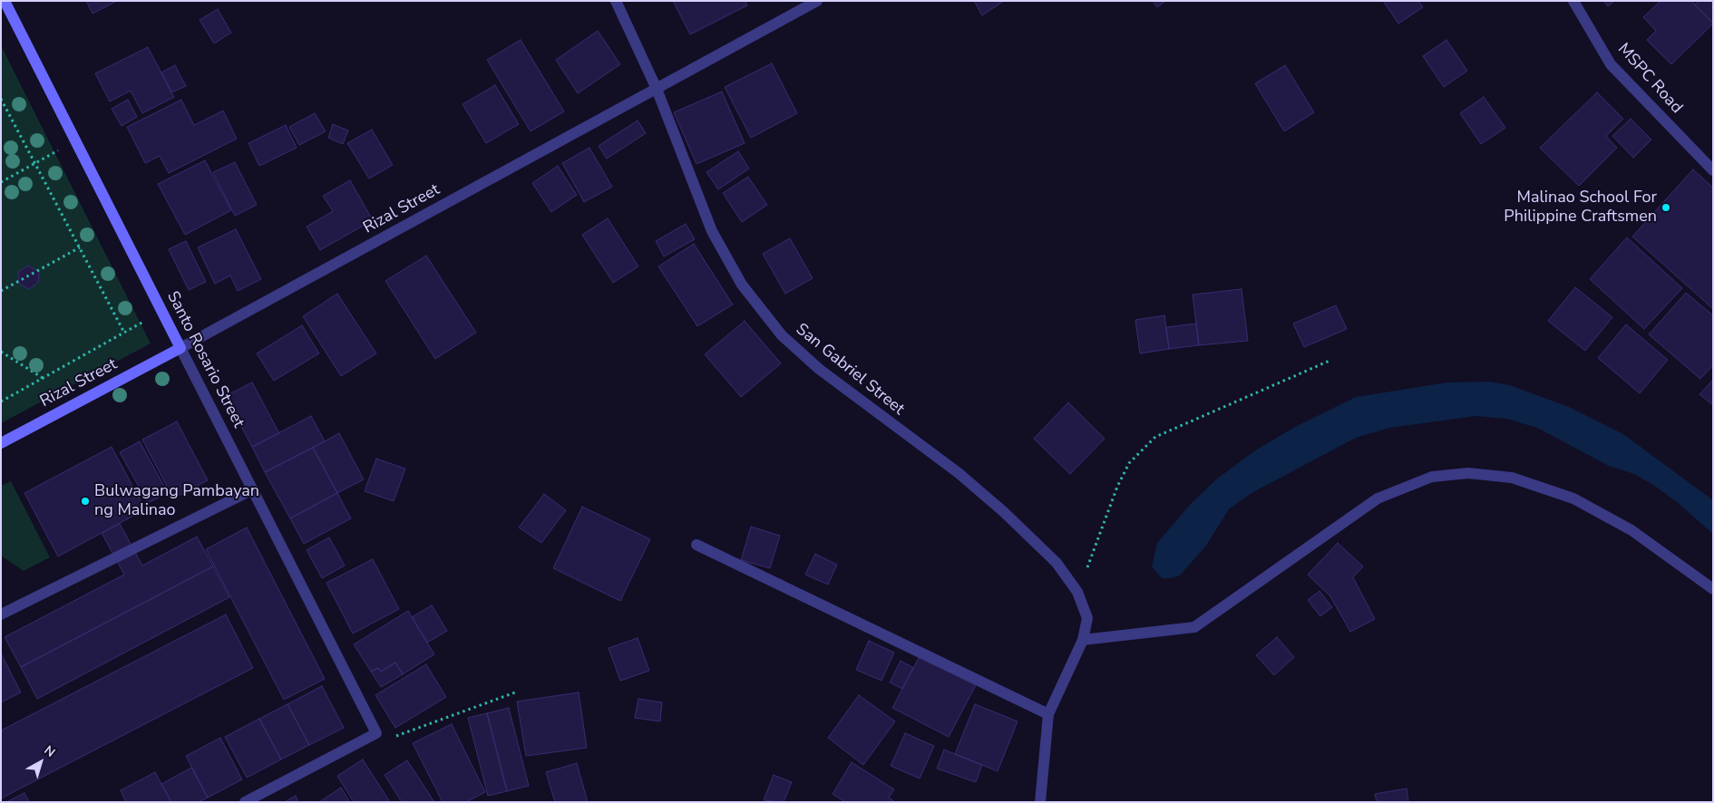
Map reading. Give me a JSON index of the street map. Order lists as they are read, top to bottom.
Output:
{
  "streets": {
    "main road": ["Rizal Street", "Santo Rosario Street"],
    "street": ["MSPC Road", "San Gabriel Street"]
  },
  "crossings": [
    ["Rizal Street", "Santo Rosario Street"],
    ["Rizal Street", "San Gabriel Street"]
  ],
  "places": ["Malinao School For Philippine Craftsmen", "Bulwagang Pambayan ng Malinao"],
  "north": "top right"
}
